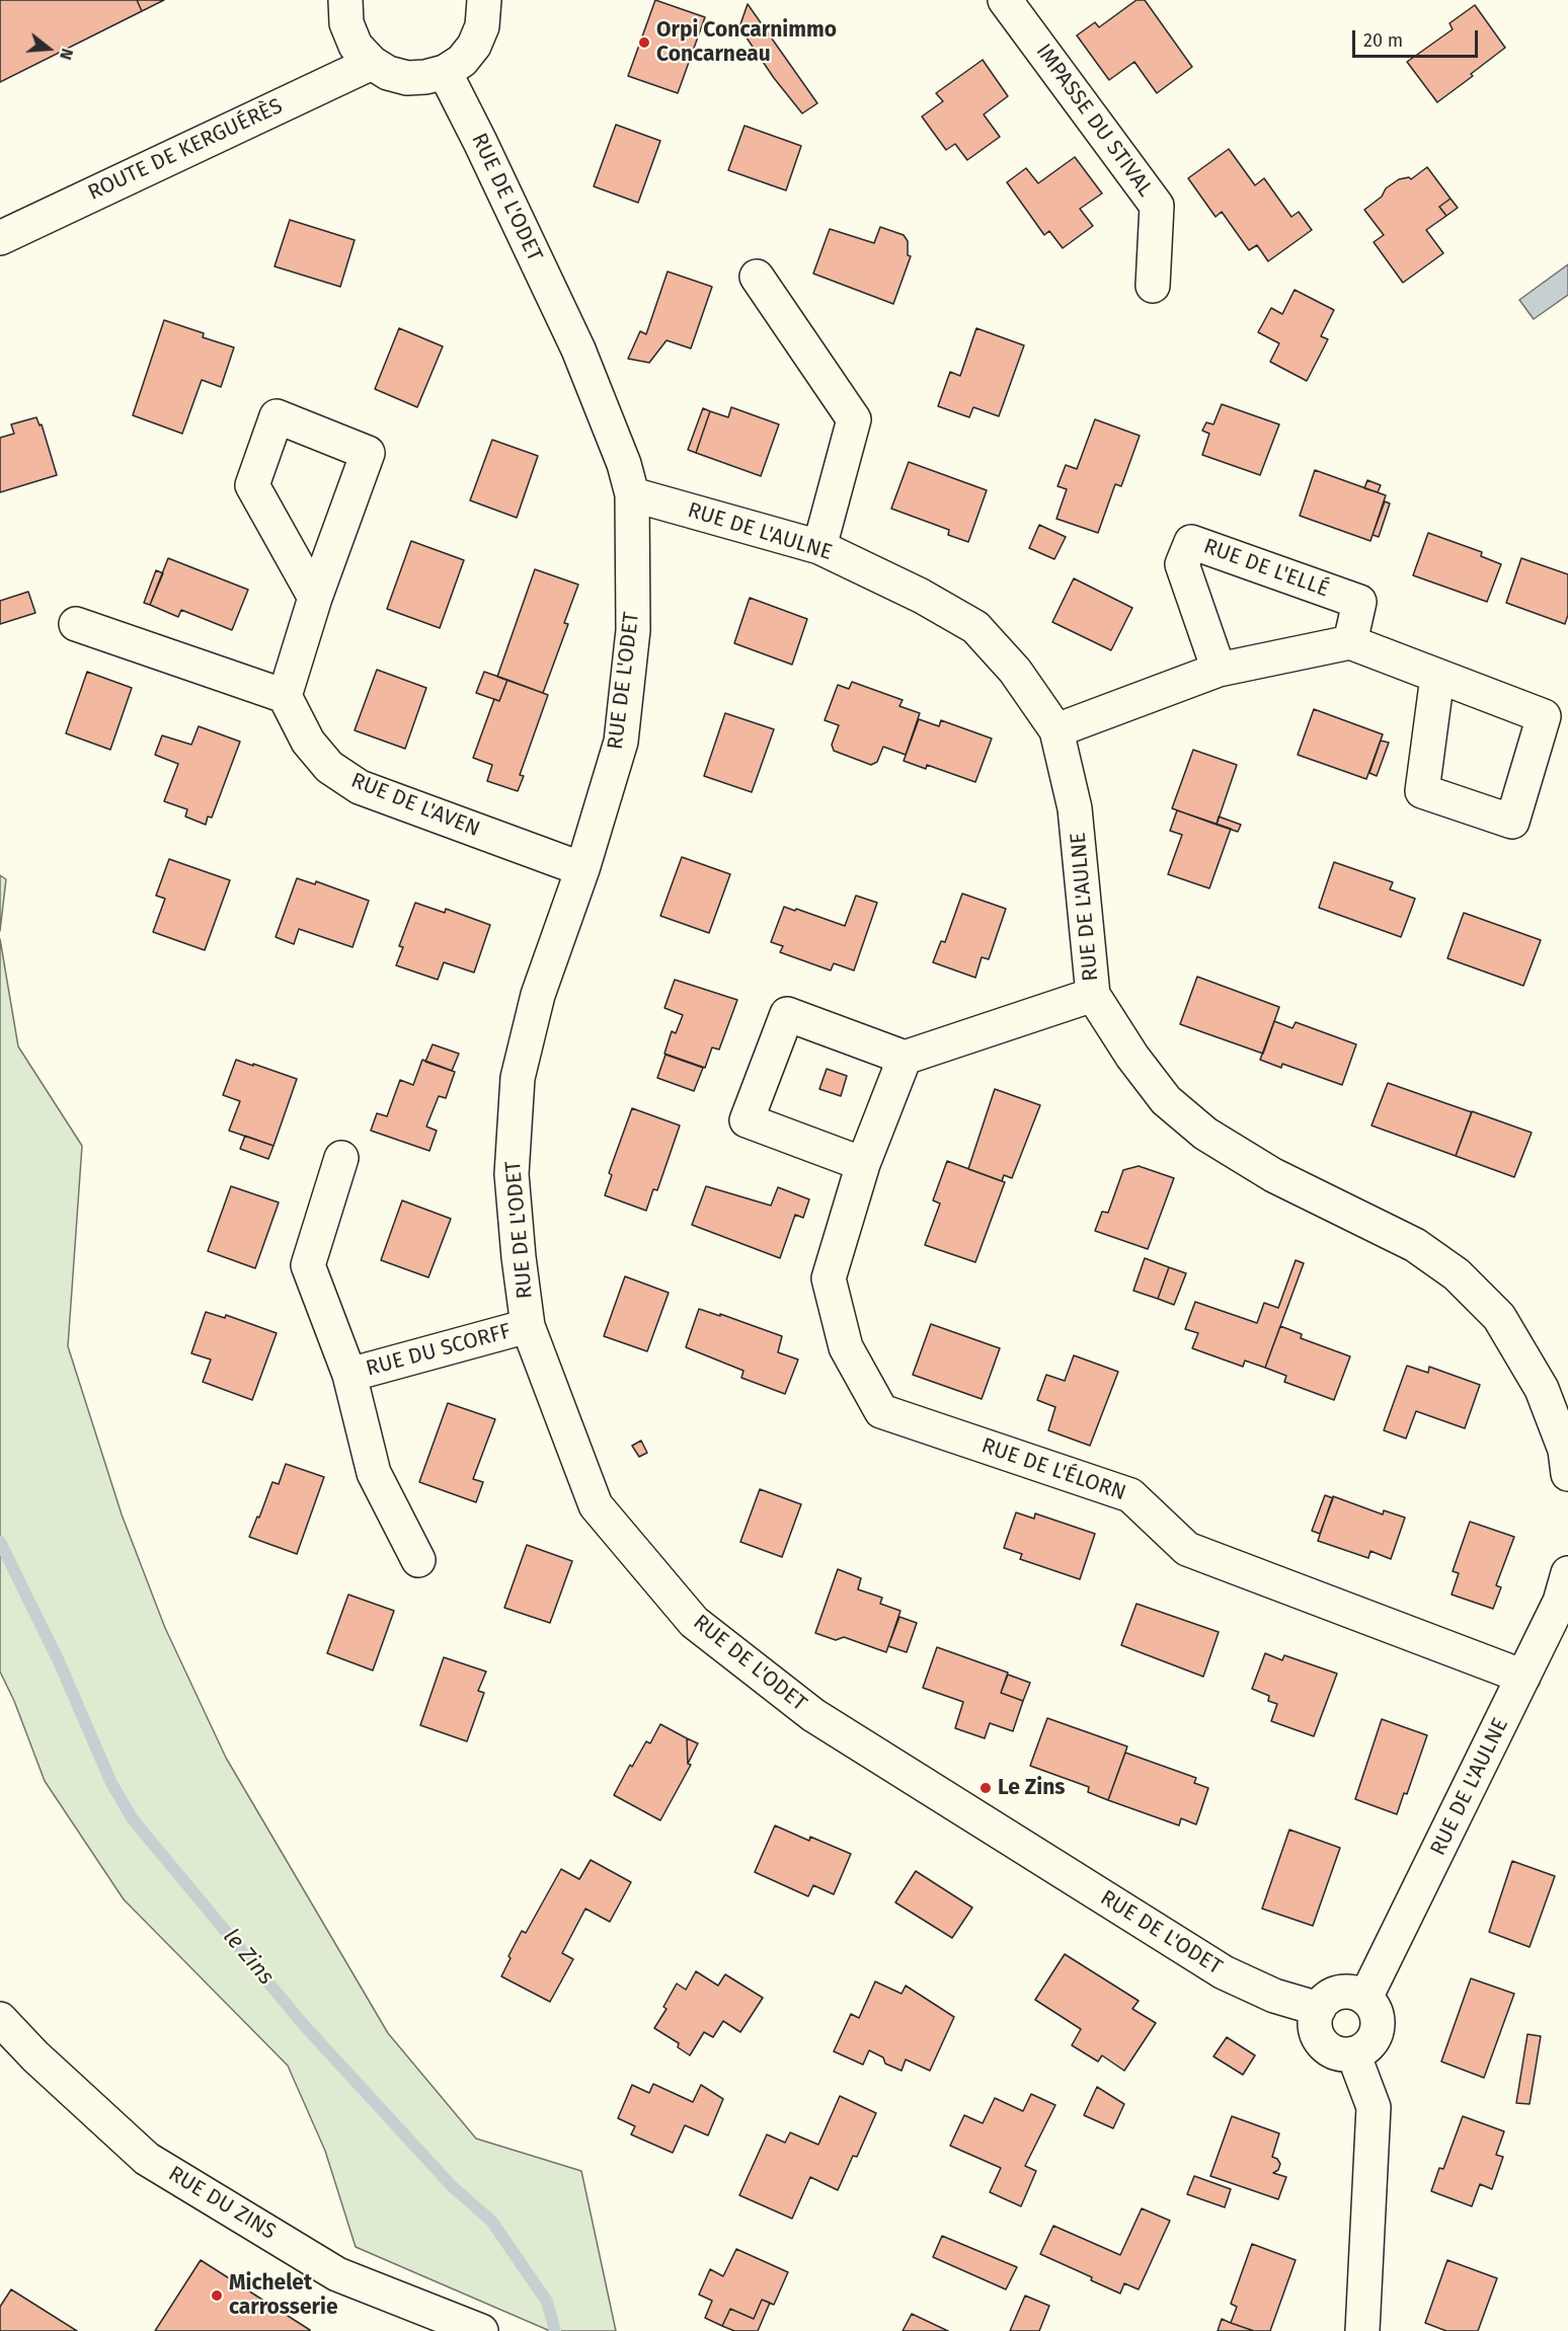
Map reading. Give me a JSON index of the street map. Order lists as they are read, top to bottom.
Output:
{
  "streets": {
    "street": [
      "IMPASSE DU STIVAL",
      "ROUTE DE KERGUÉRÈS",
      "RUE DE L'ODET",
      "RUE DE L'AULNE",
      "RUE DE L'ELLÉ",
      "RUE DE L'AVEN",
      "RUE DU SCORFF",
      "RUE DE L'ÉLORN",
      "RUE DU ZINS"
    ]
  },
  "crossings": [
    ["RUE DE L'ODET", "RUE DE L'AULNE"],
    ["RUE DE L'ODET", "RUE DE L'AVEN"],
    ["RUE DE L'ODET", "RUE DU SCORFF"],
    ["RUE DE L'AULNE", "RUE DE L'ÉLORN"]
  ],
  "water": ["le Zins"],
  "places": ["Orpi Concarnimmo Concarneau", "Le Zins", "Michelet carrosserie"],
  "scale_bar": "20 m",
  "north": "right"
}
